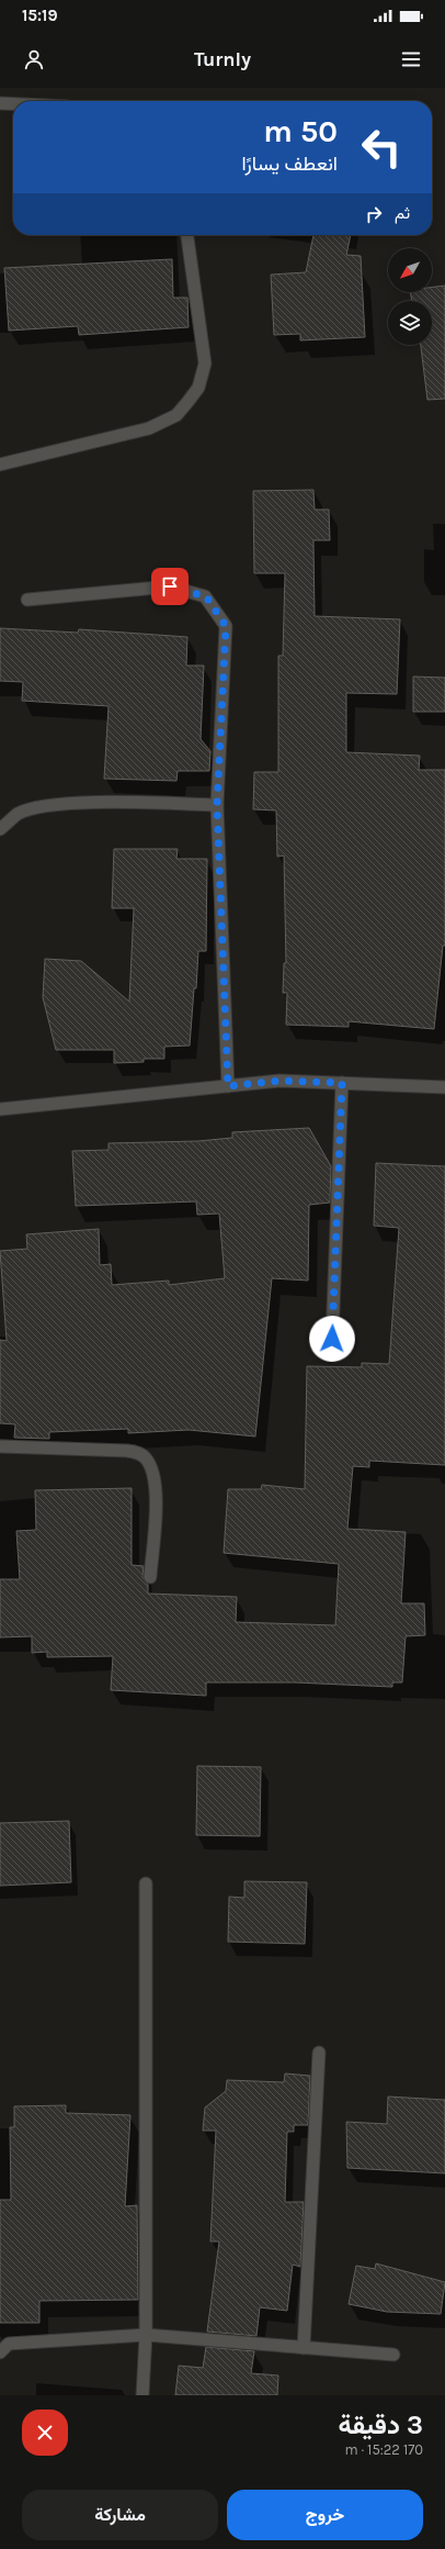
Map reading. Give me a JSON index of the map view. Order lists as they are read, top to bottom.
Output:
{
  "north": "bottom left",
  "page": {
    "status": "15:19",
    "header": "Turnly",
    "turn": ["50 m", "انعطف يسارًا"],
    "then": "ثم",
    "heading": ["3 دقيقة", "170 m · 15:22"],
    "buttons": ["خروج", "مشاركة"]
  }
}
